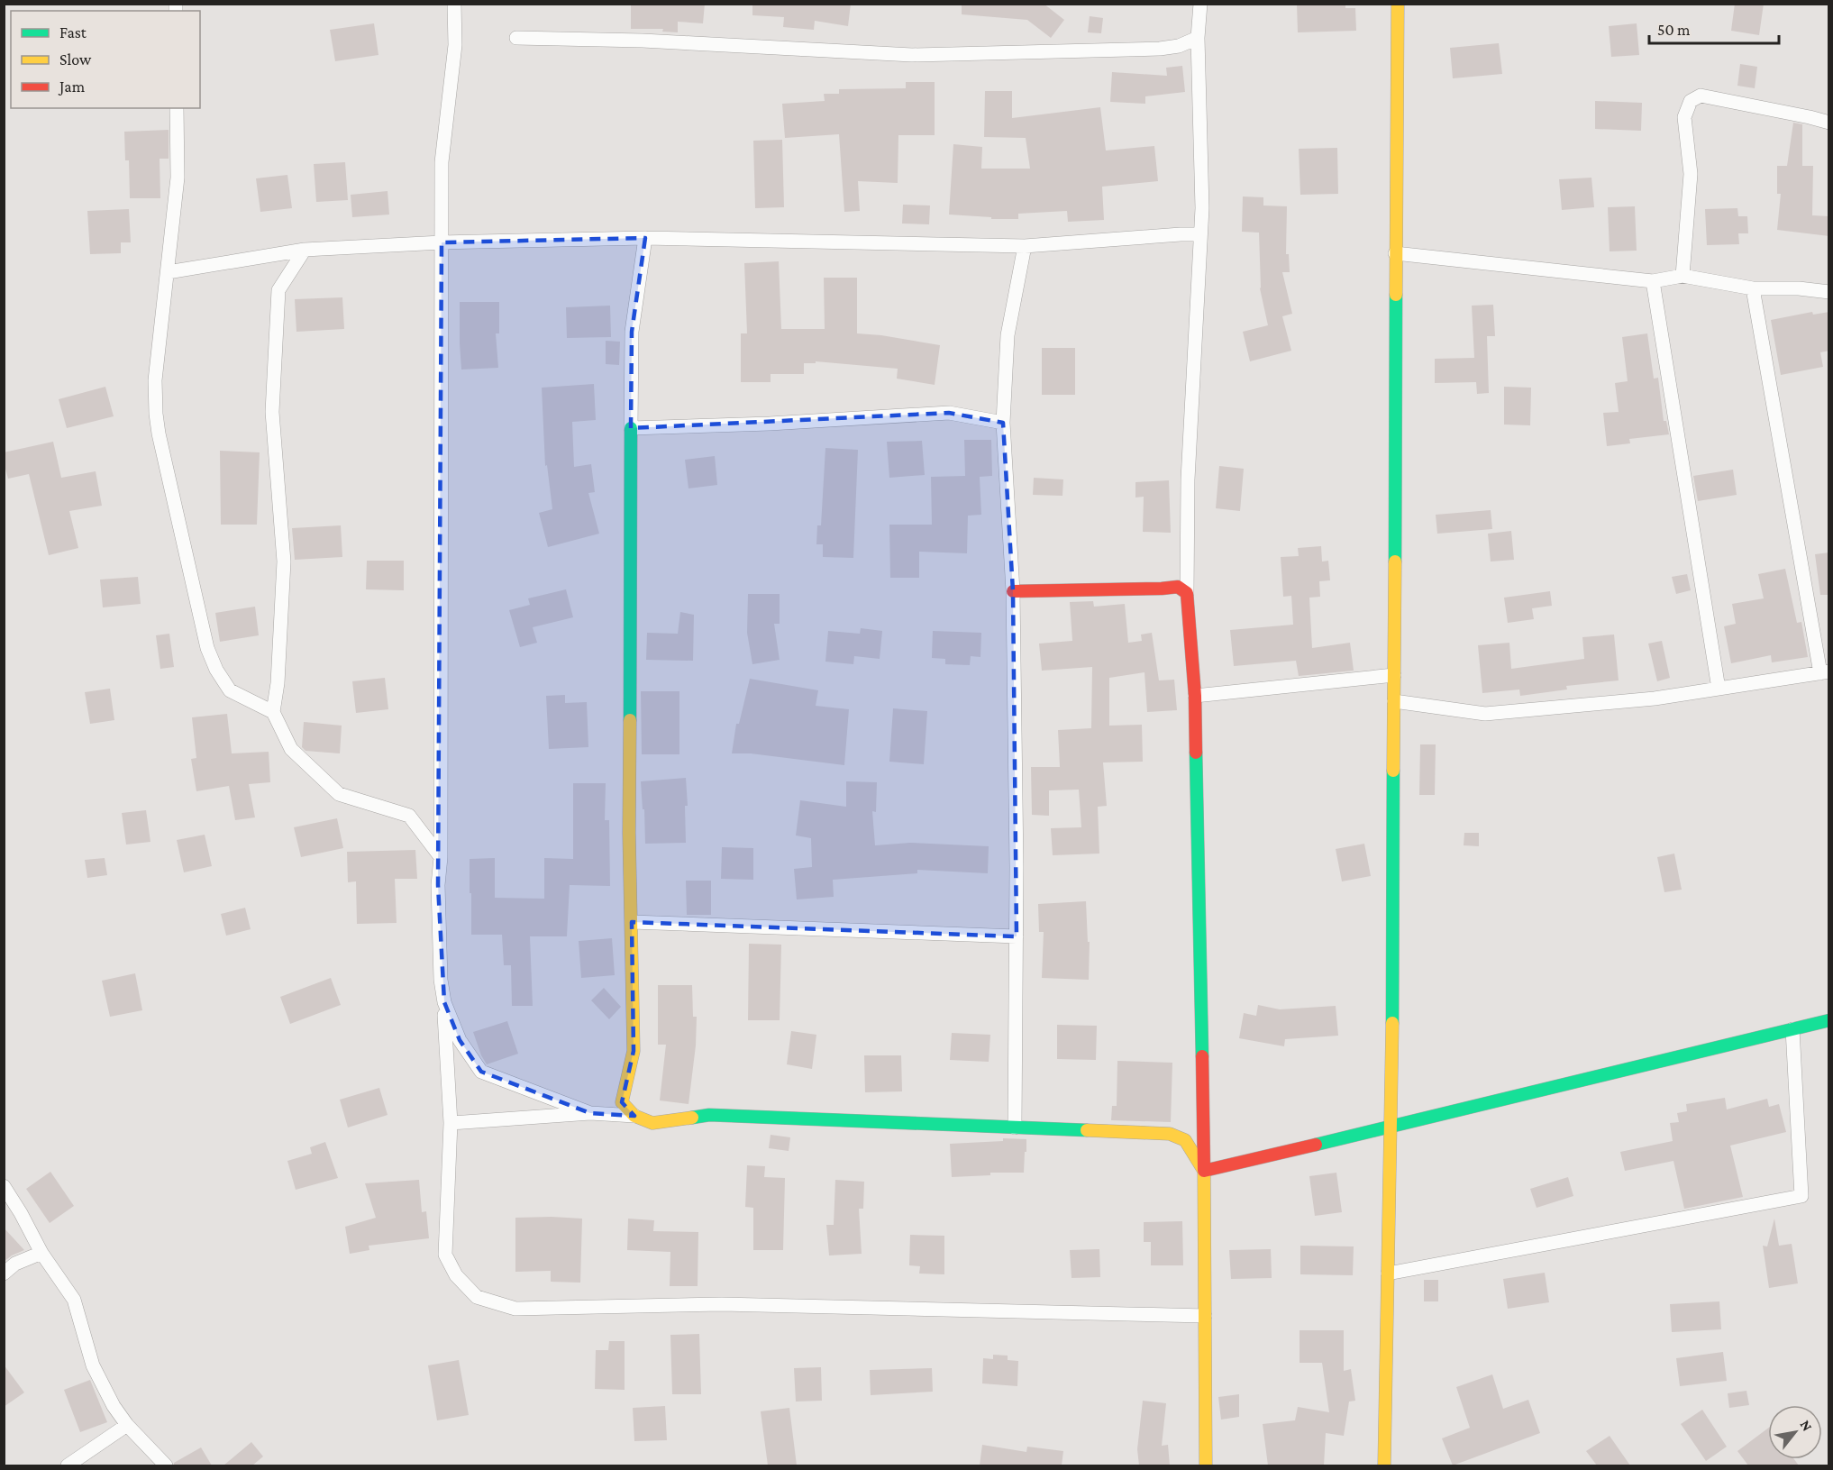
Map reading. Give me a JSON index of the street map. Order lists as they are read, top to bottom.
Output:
{
  "legend": ["Fast", "Slow", "Jam"],
  "scale_bar": "50 m",
  "north": "top right"
}
